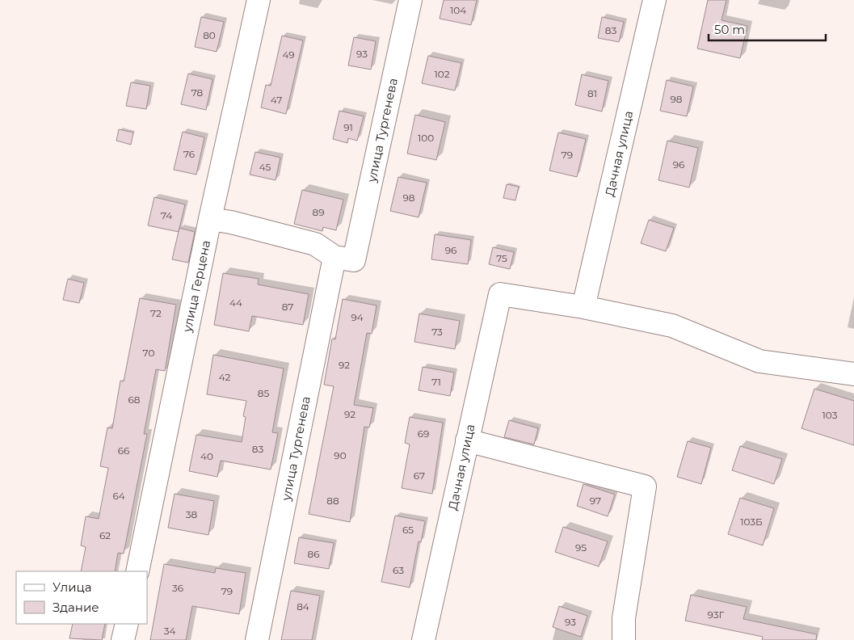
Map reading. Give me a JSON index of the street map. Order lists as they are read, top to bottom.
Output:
{
  "streets": {
    "street": ["улица Тургенева", "Дачная улица", "улица Герцена"]
  },
  "house_numbers": [
    "104",
    "83",
    "80",
    "93",
    "49",
    "102",
    "78",
    "81",
    "98",
    "47",
    "91",
    "100",
    "76",
    "79",
    "96",
    "45",
    "98",
    "89",
    "74",
    "96",
    "75",
    "44",
    "87",
    "72",
    "94",
    "73",
    "70",
    "92",
    "42",
    "71",
    "85",
    "68",
    "92",
    "103",
    "69",
    "83",
    "66",
    "90",
    "40",
    "67",
    "64",
    "88",
    "97",
    "38",
    "103Б",
    "65",
    "62",
    "95",
    "86",
    "63",
    "36",
    "79",
    "84",
    "93Г",
    "93",
    "34"
  ],
  "legend": ["Улица", "Здание"],
  "scale_bar": "50 m"
}
